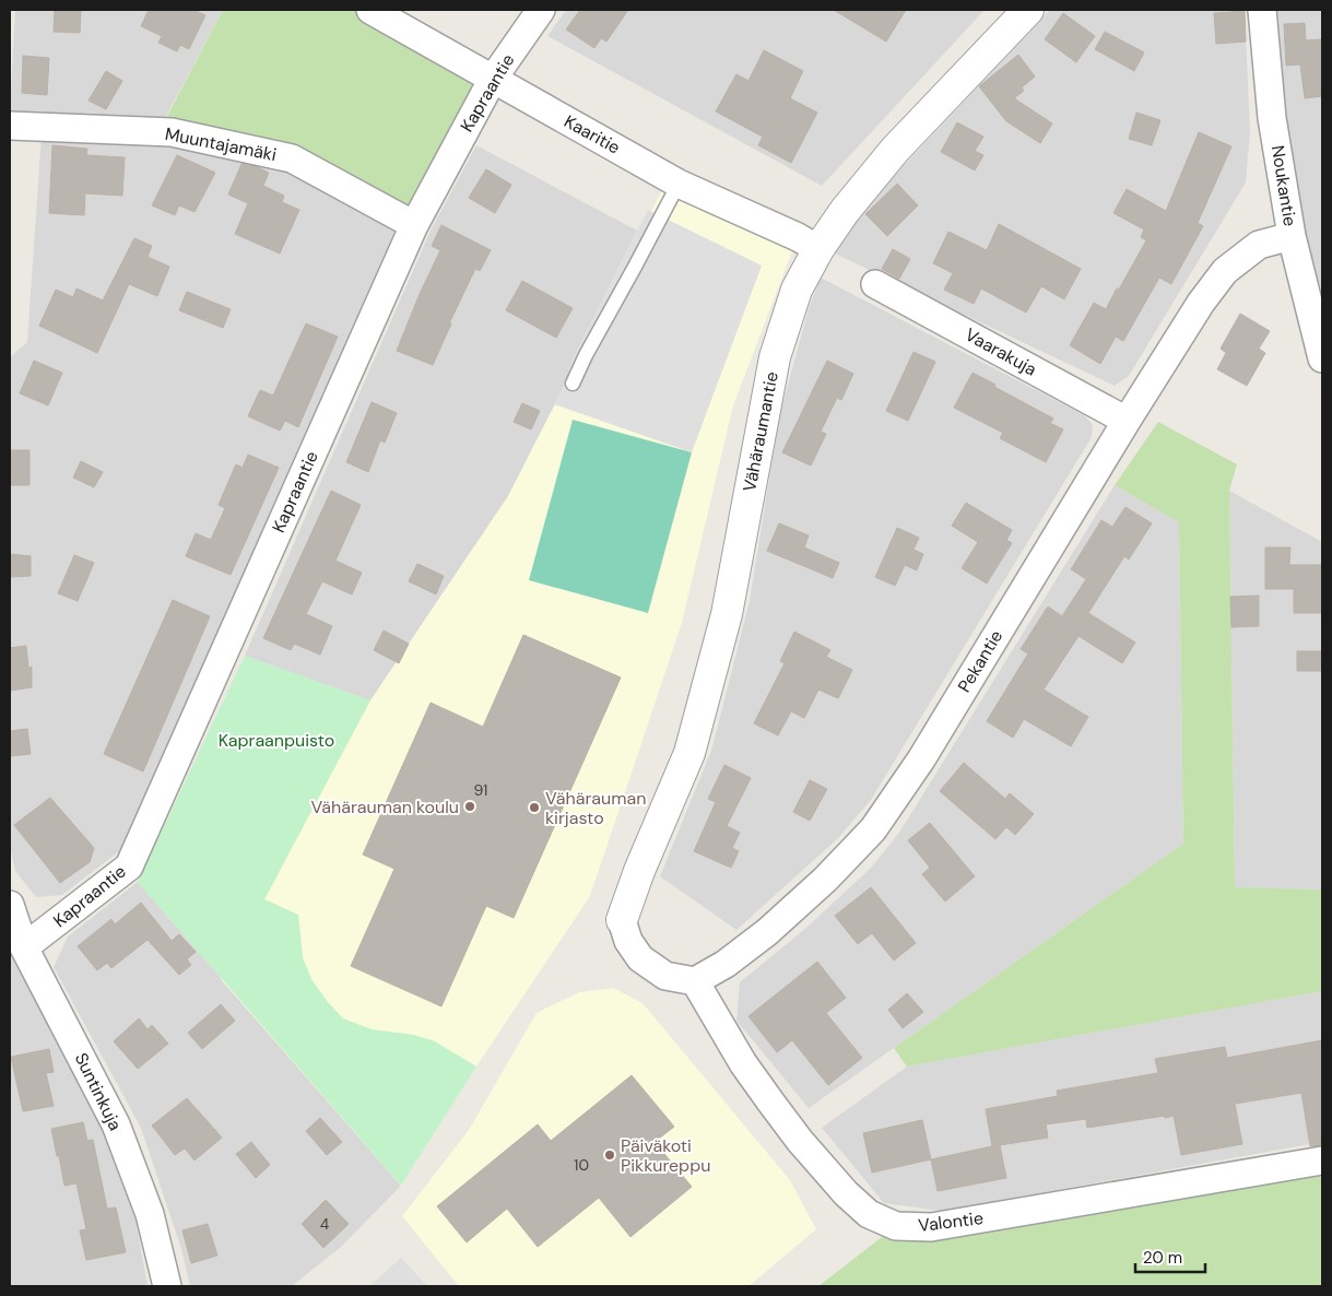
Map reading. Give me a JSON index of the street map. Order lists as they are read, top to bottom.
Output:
{
  "streets": {
    "street": [
      "Kapraantie",
      "Kaaritie",
      "Muuntajamäki",
      "Noukantie",
      "Vaarakuja",
      "Vähäraumantie",
      "Pekantie",
      "Suntinkuja",
      "Valontie"
    ]
  },
  "crossings": [
    ["Kapraantie", "Kaaritie"],
    ["Kapraantie", "Muuntajamäki"],
    ["Kapraantie", "Suntinkuja"],
    ["Kaaritie", "Vähäraumantie"],
    ["Noukantie", "Pekantie"],
    ["Vaarakuja", "Pekantie"],
    ["Pekantie", "Valontie"]
  ],
  "parks": ["Kapraanpuisto"],
  "places": ["Vähärauman koulu", "Vähärauman kirjasto", "Päiväkoti Pikkureppu"],
  "house_numbers": ["91", "10", "4"],
  "scale_bar": "20 m"
}
